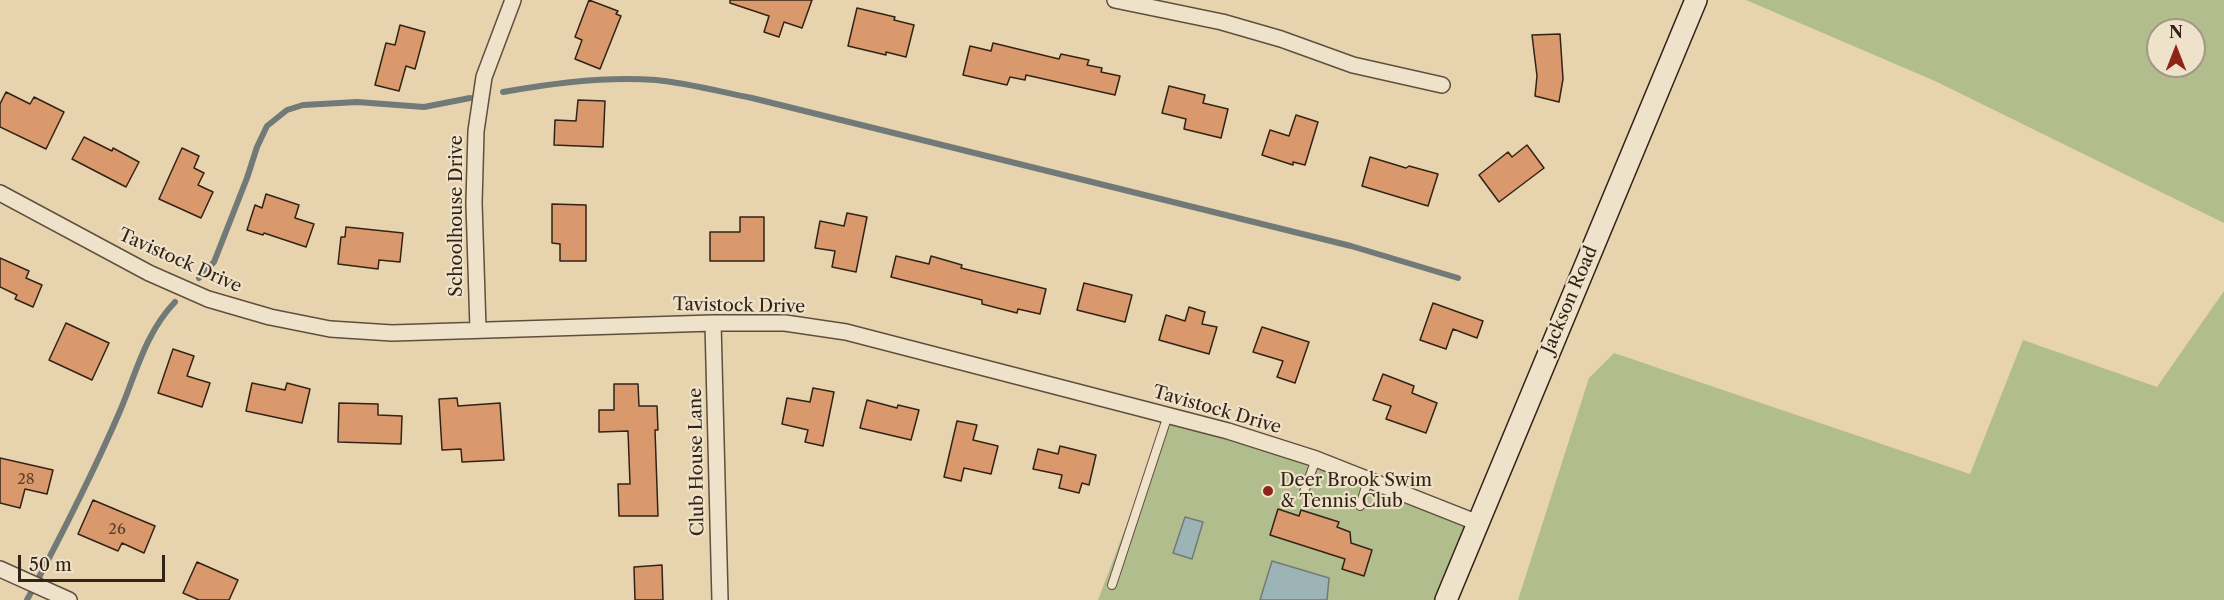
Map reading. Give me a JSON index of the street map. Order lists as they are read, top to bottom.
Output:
{
  "streets": {
    "street": [
      "Schoolhouse Drive",
      "Tavistock Drive",
      "Jackson Road",
      "Club House Lane"
    ]
  },
  "crossings": [
    ["Schoolhouse Drive", "Tavistock Drive"],
    ["Tavistock Drive", "Jackson Road"],
    ["Tavistock Drive", "Club House Lane"]
  ],
  "places": ["Deer Brook Swim & Tennis Club"],
  "house_numbers": ["28", "26"],
  "scale_bar": "50 m",
  "north": "top"
}
